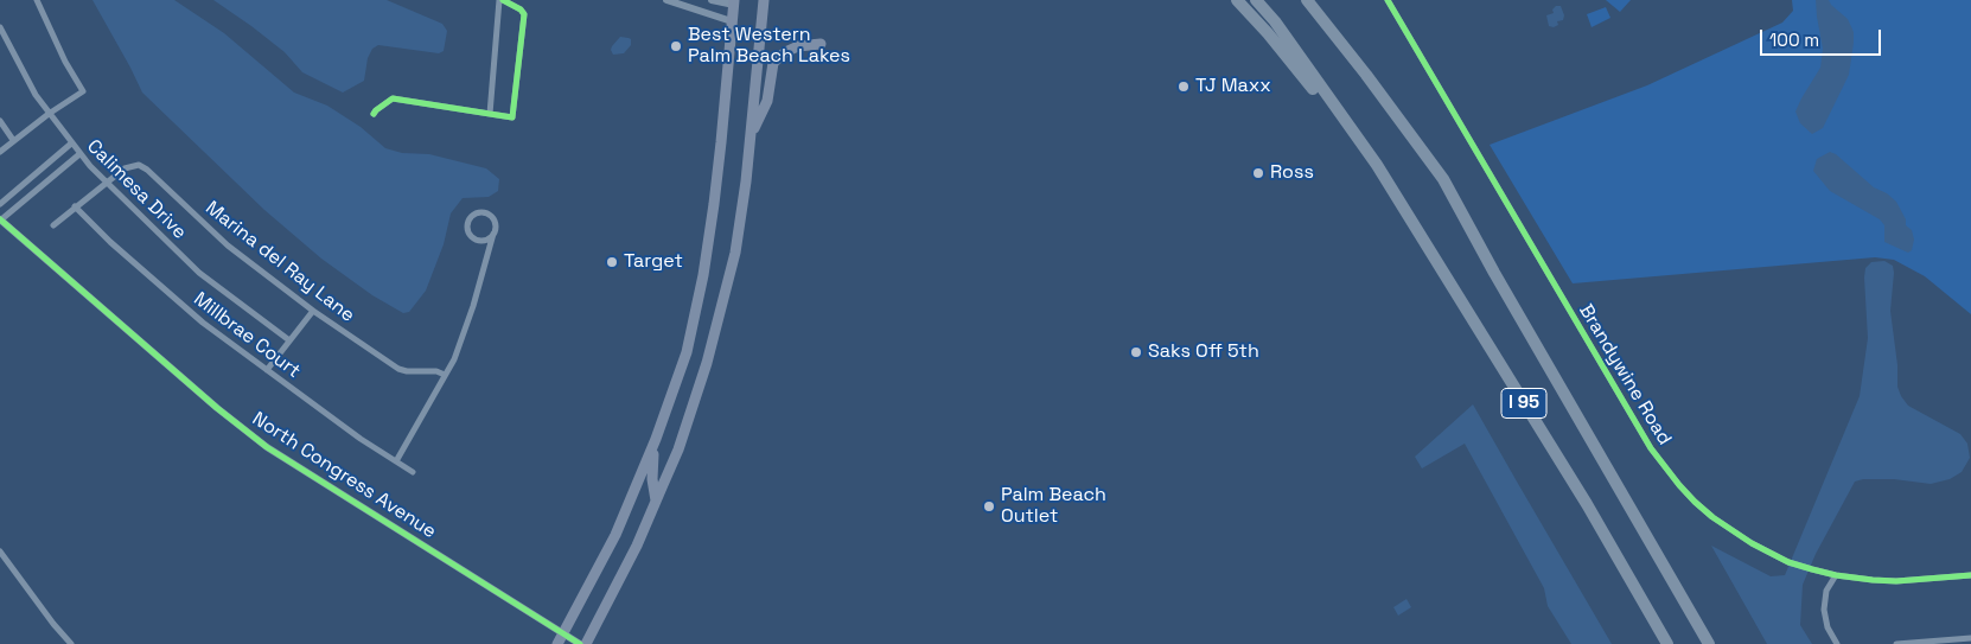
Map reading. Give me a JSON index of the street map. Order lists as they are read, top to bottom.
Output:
{
  "streets": {
    "highway": ["I 95"],
    "street": [
      "Calimesa Drive",
      "Marina del Ray Lane",
      "Millbrae Court",
      "Brandywine Road",
      "North Congress Avenue"
    ]
  },
  "crossings": [
    ["Calimesa Drive", "Marina del Ray Lane"],
    ["Marina del Ray Lane", "Millbrae Court"]
  ],
  "places": [
    "Best Western Palm Beach Lakes",
    "TJ Maxx",
    "Ross",
    "Target",
    "Saks Off 5th",
    "Palm Beach Outlet"
  ],
  "scale_bar": "100 m"
}
